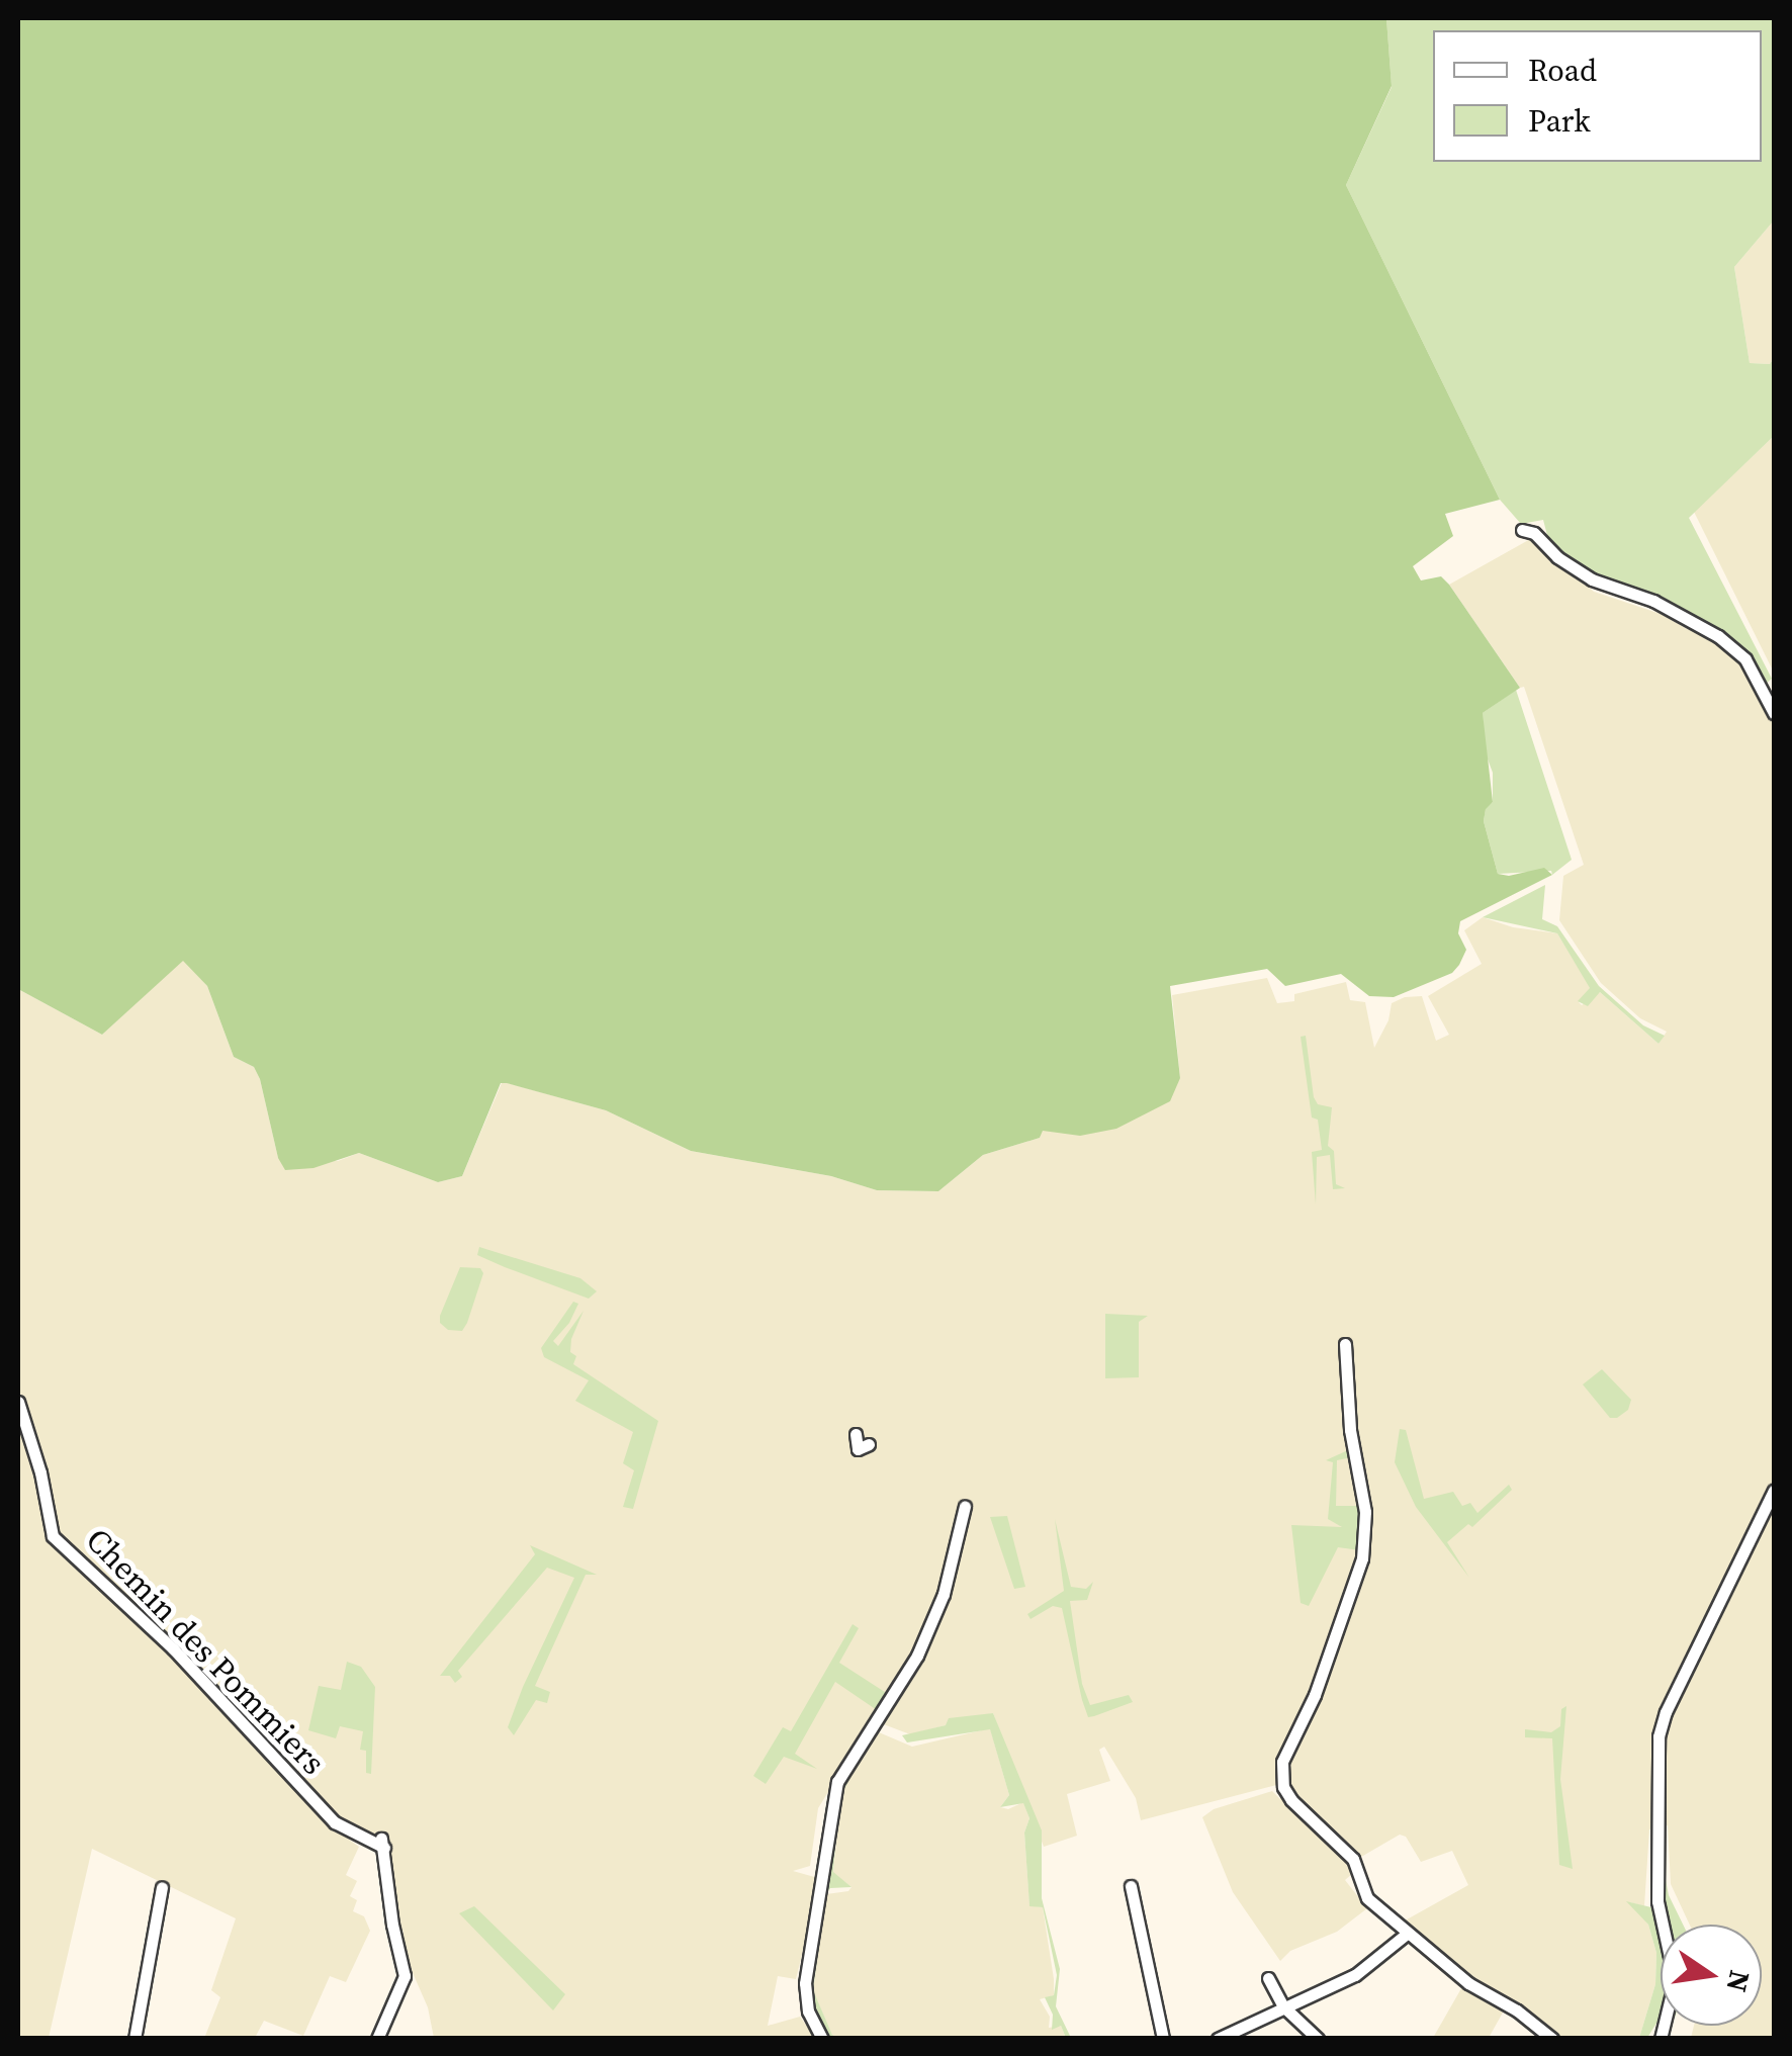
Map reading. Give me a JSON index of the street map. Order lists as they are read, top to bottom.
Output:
{
  "streets": {
    "street": ["Chemin des Pommiers"]
  },
  "legend": ["Road", "Park"],
  "north": "right"
}
